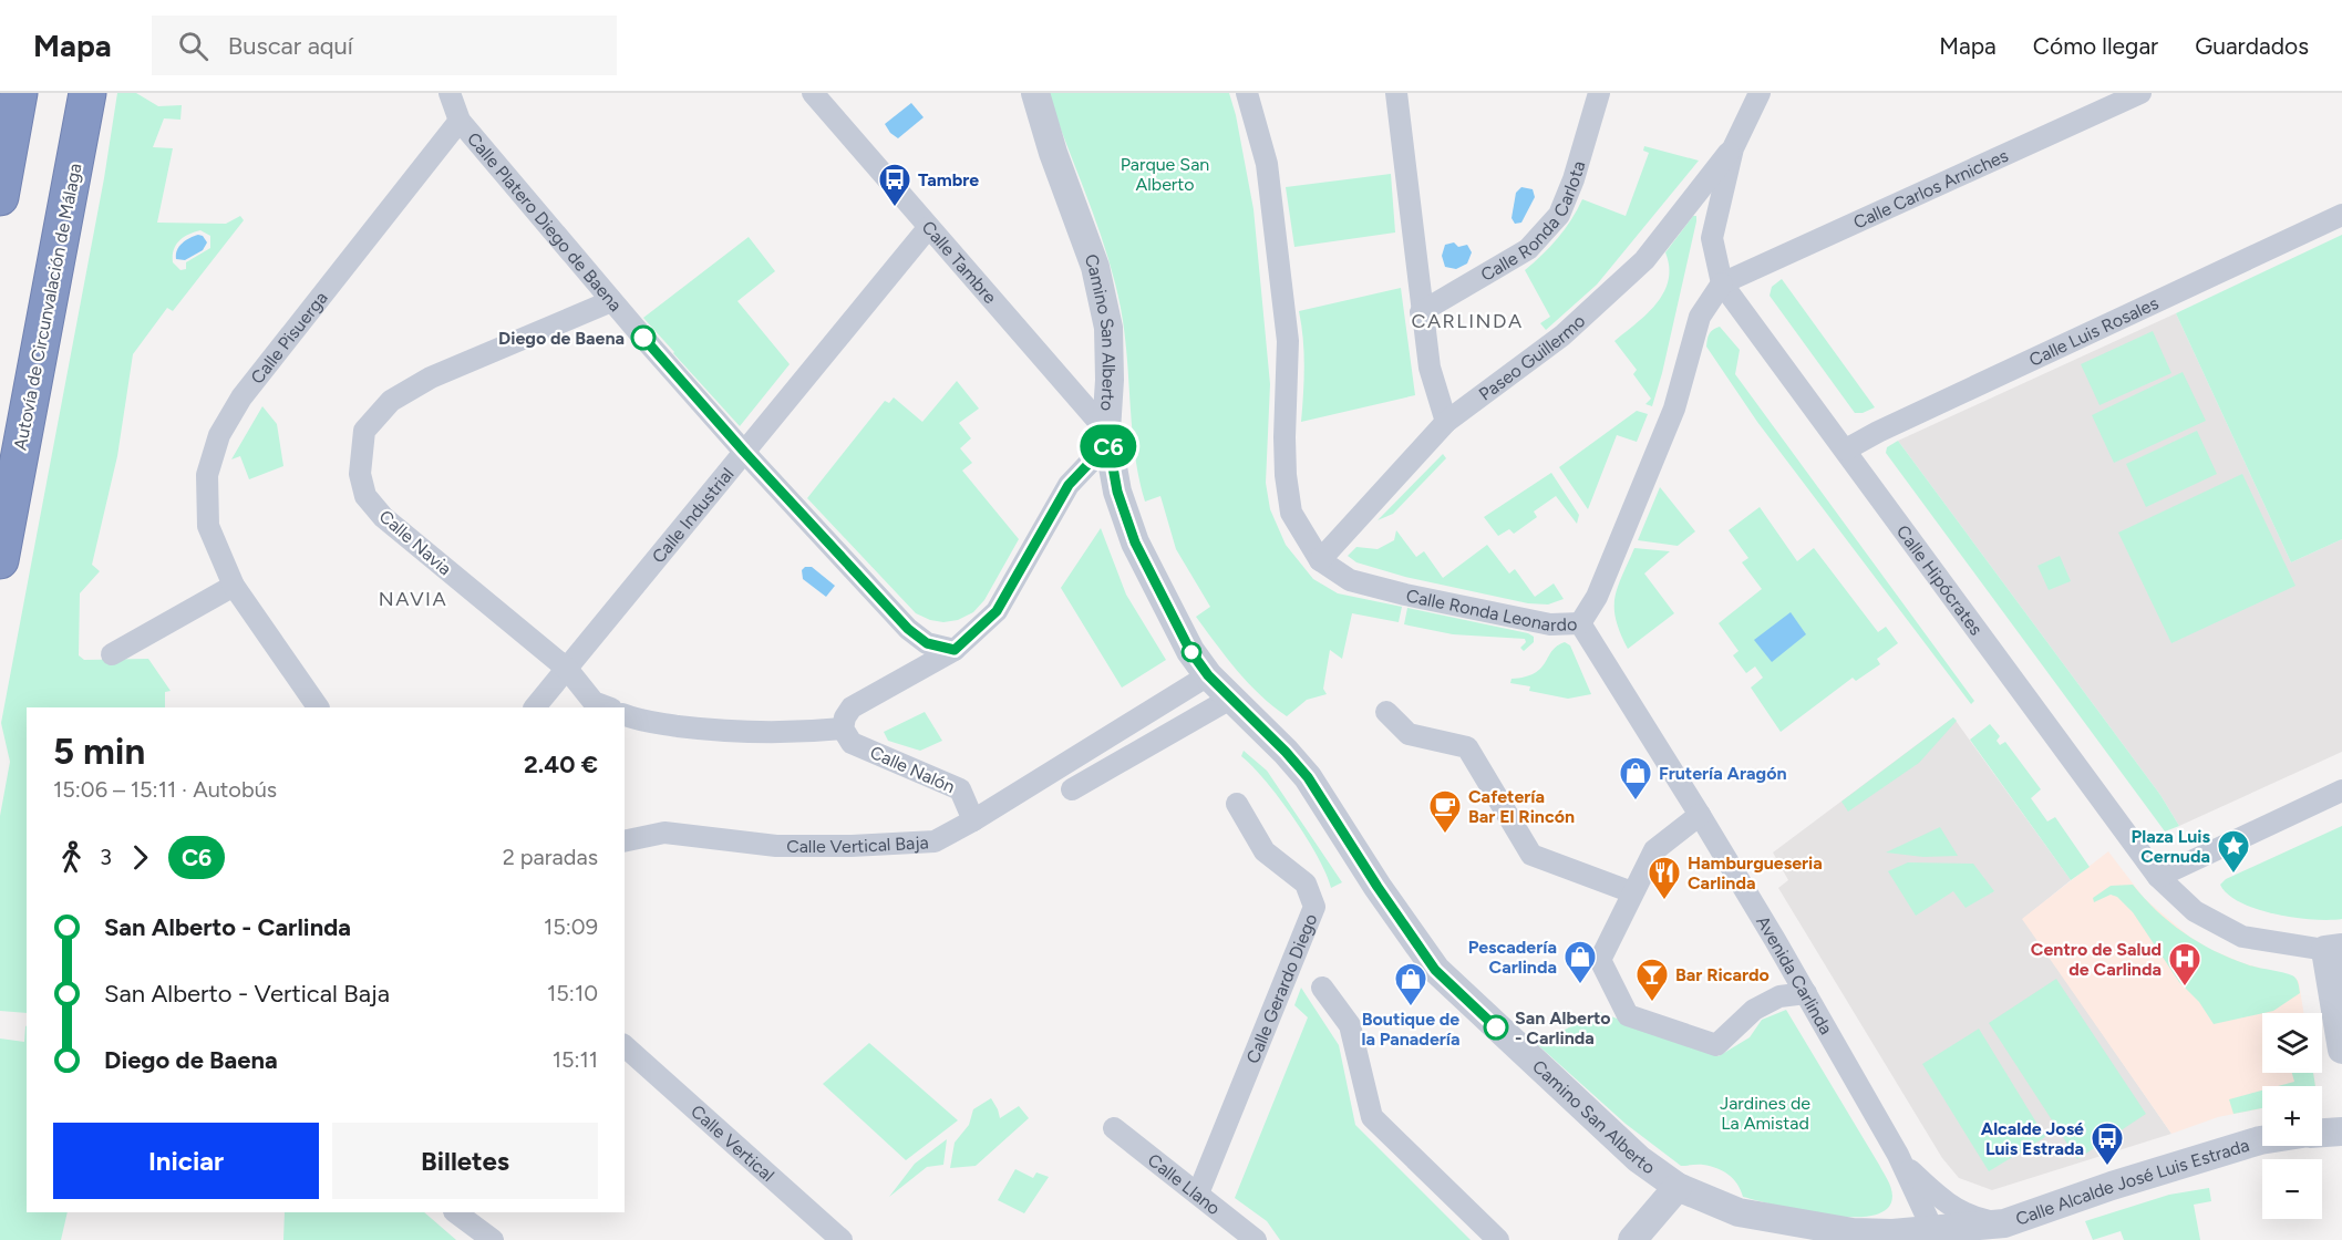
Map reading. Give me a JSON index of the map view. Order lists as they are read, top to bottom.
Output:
{
  "streets": {
    "highway": ["Autovía de Circunvalación de Málaga"],
    "street": [
      "Calle Carlos Arniches",
      "Calle Ronda Carlota",
      "Calle Platero Diego de Baena",
      "Calle Tambre",
      "Calle Luis Rosales",
      "Camino San Alberto",
      "Calle Pisuerga",
      "Paseo Guillermo",
      "Calle Industrial",
      "Calle Navia",
      "Calle Hipócrates",
      "Calle Ronda Leonardo",
      "Calle Nalón",
      "Calle Vertical Baja",
      "Avenida Carlinda",
      "Calle Gerardo Diego",
      "Calle Vertical",
      "Calle Alcalde José Luis Estrada",
      "Calle Llano"
    ]
  },
  "crossings": [
    ["Calle Carlos Arniches", "Calle Hipócrates"],
    ["Calle Carlos Arniches", "Calle Ronda Leonardo"],
    ["Calle Platero Diego de Baena", "Calle Pisuerga"],
    ["Calle Platero Diego de Baena", "Calle Industrial"],
    ["Calle Platero Diego de Baena", "Calle Navia"],
    ["Calle Tambre", "Camino San Alberto"],
    ["Calle Tambre", "Calle Industrial"],
    ["Calle Luis Rosales", "Calle Hipócrates"],
    ["Camino San Alberto", "Calle Vertical Baja"],
    ["Camino San Alberto", "Avenida Carlinda"],
    ["Camino San Alberto", "Calle Alcalde José Luis Estrada"],
    ["Paseo Guillermo", "Calle Ronda Leonardo"],
    ["Calle Industrial", "Calle Navia"],
    ["Calle Hipócrates", "Calle Ronda Leonardo"],
    ["Calle Ronda Leonardo", "Avenida Carlinda"],
    ["Calle Nalón", "Calle Vertical Baja"],
    ["Avenida Carlinda", "Calle Alcalde José Luis Estrada"],
    ["Calle Gerardo Diego", "Calle Llano"]
  ],
  "districts": ["CARLINDA", "NAVIA"],
  "parks": ["Parque San Alberto", "Jardines de La Amistad"],
  "places": {
    "bus stop": ["Tambre", "Alcalde José Luis Estrada"],
    "other": ["Diego de Baena", "San Alberto - Carlinda"],
    "shop": ["Frutería Aragón", "Pescadería Carlinda", "Boutique de la Panadería"],
    "cafe": ["Cafetería Bar El Rincón"],
    "place": ["Plaza Luis Cernuda"],
    "restaurant": ["Hamburgueseria Carlinda"],
    "hospital": ["Centro de Salud de Carlinda"],
    "bar": ["Bar Ricardo"]
  },
  "lines": ["bus line C6"],
  "page": {
    "header": "Mapa",
    "search": "Buscar aquí",
    "nav": ["Mapa", "Cómo llegar", "Guardados"],
    "on_map": "C6",
    "heading": ["5 min", "15:06 – 15:11 · Autobús", "2.40 €"],
    "legs": ["3", "C6", "2 paradas"],
    "list": [
      {
        "name": "San Alberto - Carlinda",
        "value": "15:09"
      },
      {
        "name": "San Alberto - Vertical Baja",
        "value": "15:10"
      },
      {
        "name": "Diego de Baena",
        "value": "15:11"
      }
    ],
    "map_buttons": ["+", "−"],
    "buttons": ["Iniciar", "Billetes"]
  }
}
